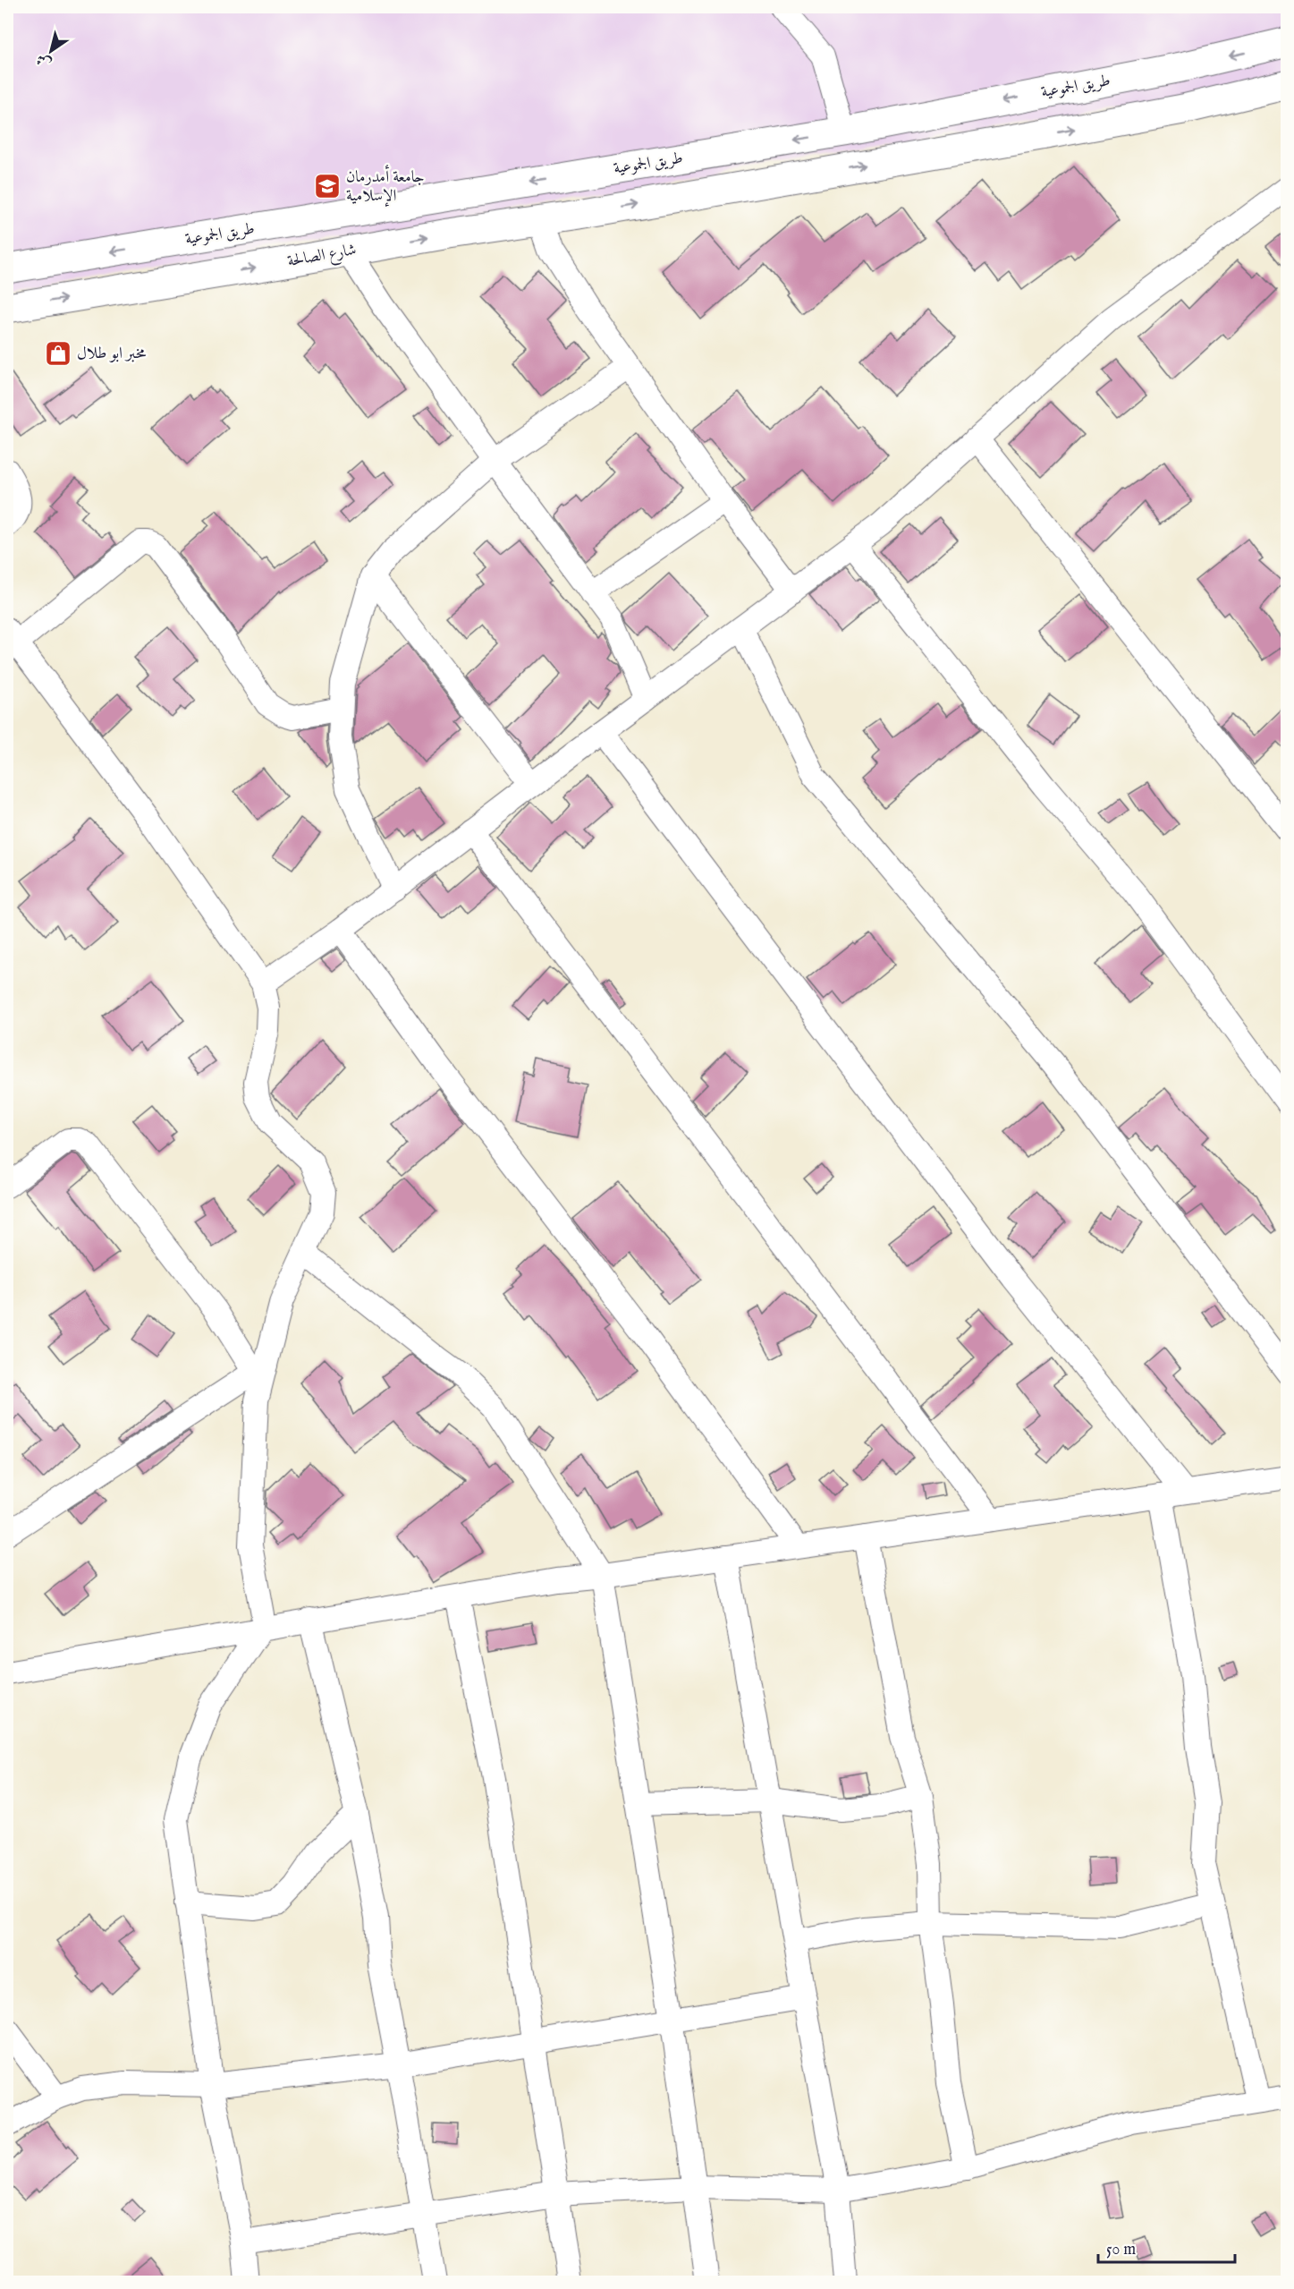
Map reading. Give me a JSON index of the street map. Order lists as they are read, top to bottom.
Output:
{
  "streets": {
    "main road": ["طريق الجموعية", "شارع الصالحة"]
  },
  "one_way": ["شارع الصالحة"],
  "places": {
    "school or university": ["جامعة أمدرمان الإسلامية"],
    "shop": ["مخبر ابو طلال"]
  },
  "scale_bar": "50 m",
  "north": "bottom left"
}
